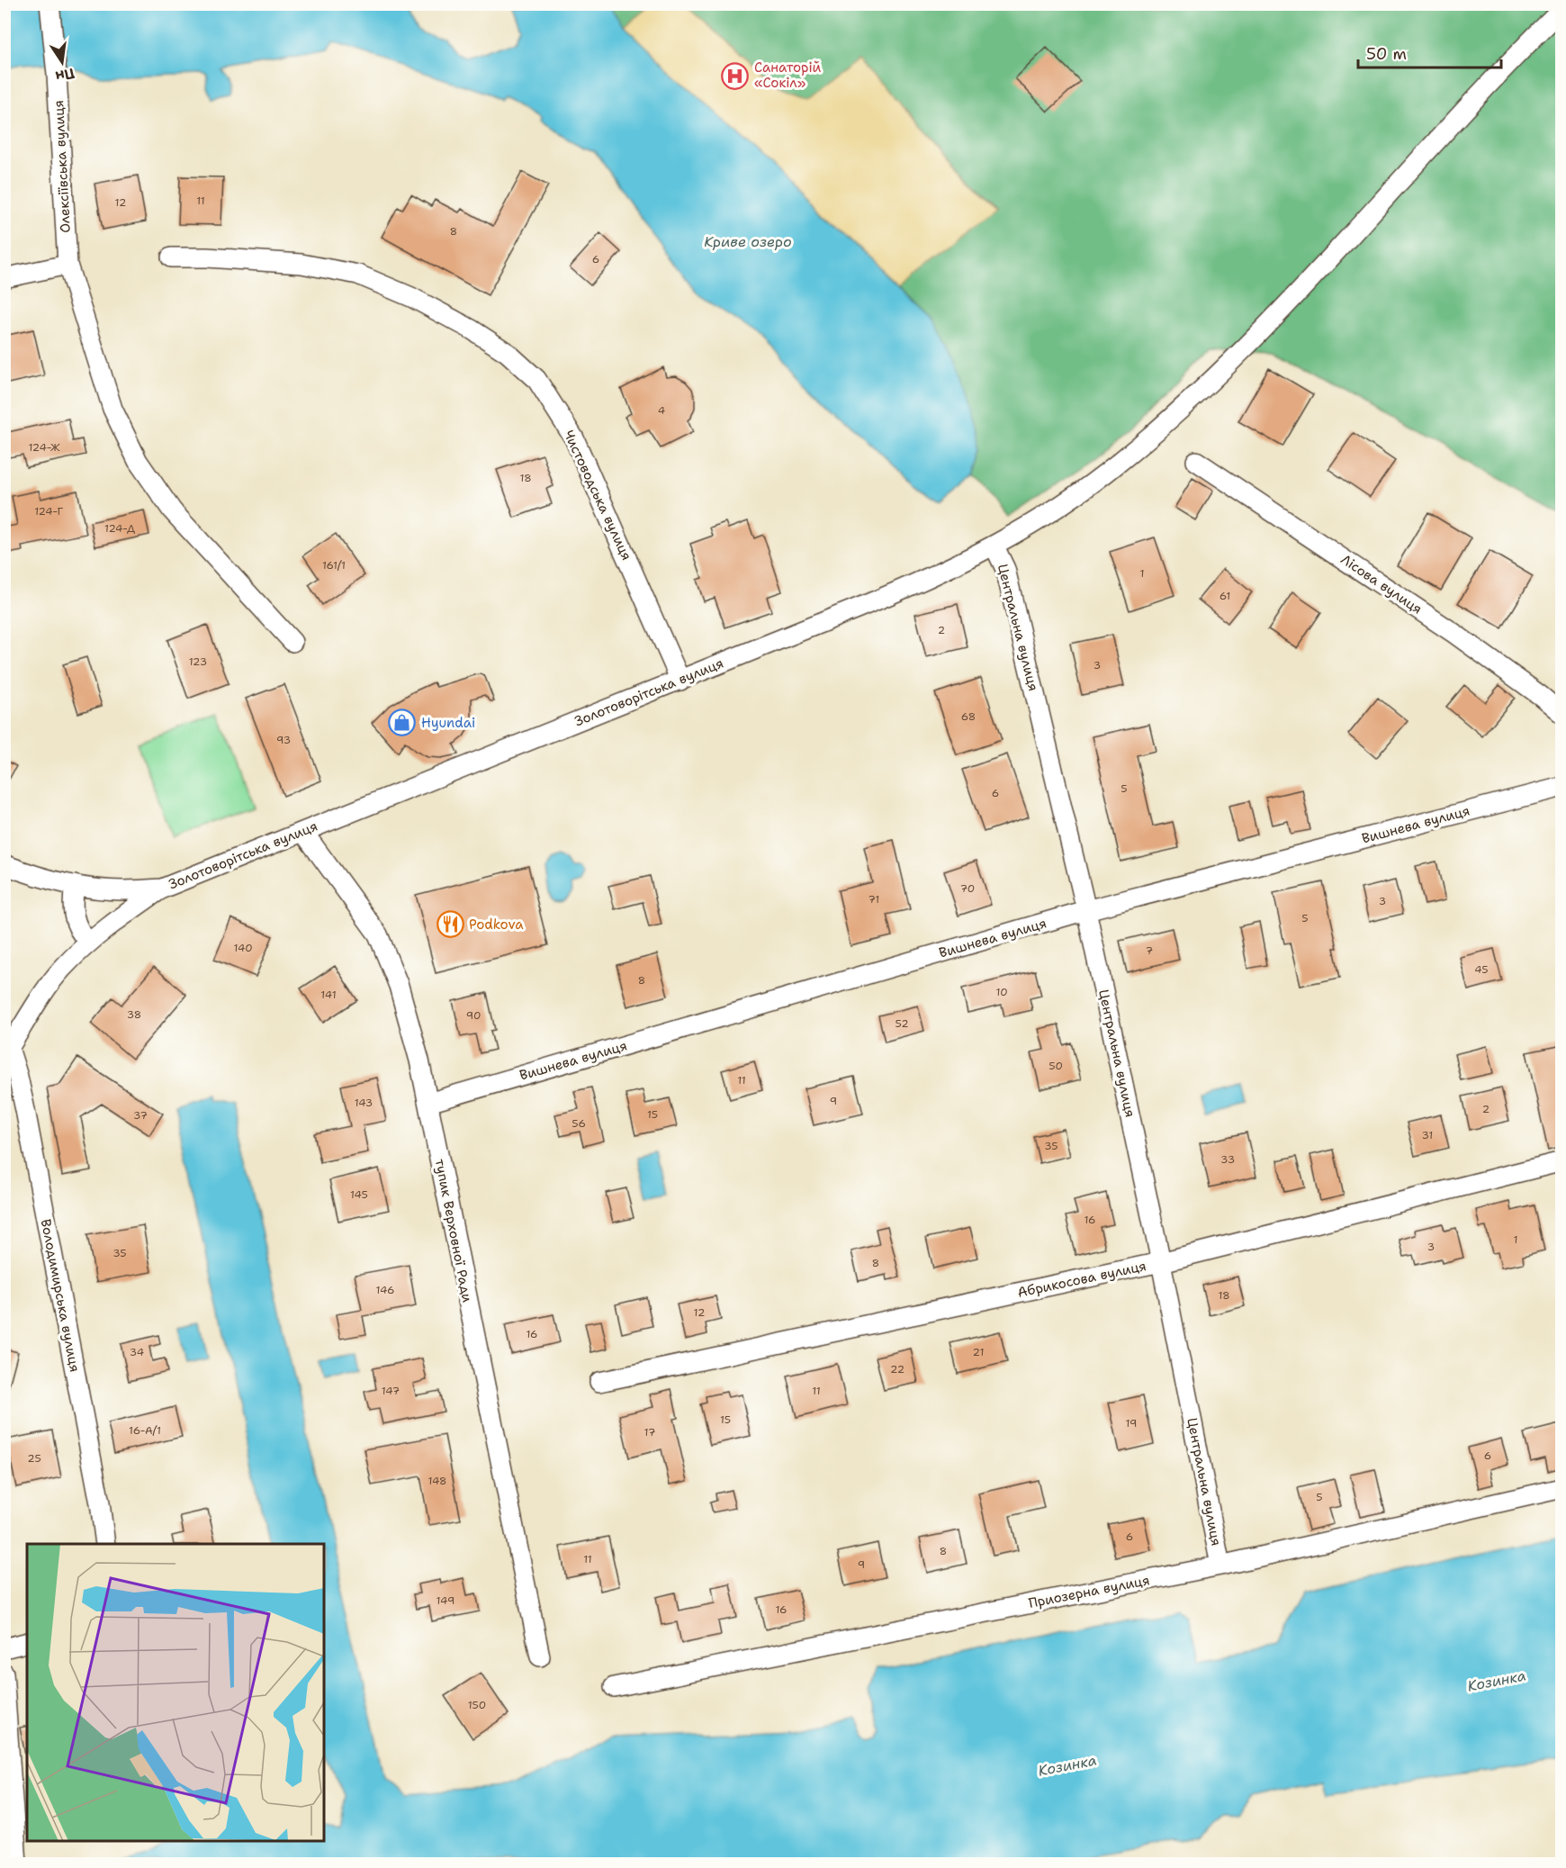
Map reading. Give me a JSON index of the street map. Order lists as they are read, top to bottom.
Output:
{
  "streets": {
    "street": [
      "Олексіївська вулиця",
      "Чистоводська вулиця",
      "Лісова вулиця",
      "Центральна вулиця",
      "Золотоворітська вулиця",
      "Вишнева вулиця",
      "тупик Верховної Ради",
      "Абрикосова вулиця",
      "Володимирська вулиця",
      "Приозерна вулиця"
    ]
  },
  "crossings": [
    ["Чистоводська вулиця", "Золотоворітська вулиця"],
    ["Центральна вулиця", "Золотоворітська вулиця"],
    ["Центральна вулиця", "Вишнева вулиця"],
    ["Центральна вулиця", "Абрикосова вулиця"],
    ["Центральна вулиця", "Приозерна вулиця"],
    ["Золотоворітська вулиця", "тупик Верховної Ради"],
    ["Золотоворітська вулиця", "Володимирська вулиця"],
    ["Вишнева вулиця", "тупик Верховної Ради"]
  ],
  "water": ["Криве озеро", "Козинка"],
  "places": {
    "hospital": ["Санаторій «Сокіл»"],
    "shop": ["Hyundai"],
    "restaurant": ["Podkova"]
  },
  "house_numbers": [
    "11",
    "12",
    "8",
    "6",
    "4",
    "124-Ж",
    "18",
    "124-Г",
    "124-Д",
    "161/1",
    "1",
    "61",
    "2",
    "123",
    "3",
    "68",
    "93",
    "5",
    "6",
    "70",
    "71",
    "3",
    "5",
    "140",
    "7",
    "45",
    "8",
    "10",
    "141",
    "38",
    "90",
    "52",
    "50",
    "11",
    "9",
    "143",
    "2",
    "15",
    "37",
    "56",
    "31",
    "35",
    "33",
    "145",
    "16",
    "1",
    "3",
    "35",
    "8",
    "146",
    "18",
    "12",
    "16",
    "34",
    "21",
    "22",
    "147",
    "11",
    "15",
    "19",
    "16-А/1",
    "17",
    "6",
    "25",
    "148",
    "5",
    "6",
    "8",
    "11",
    "9",
    "149",
    "16",
    "150"
  ],
  "scale_bar": "50 m",
  "north": "bottom"
}
